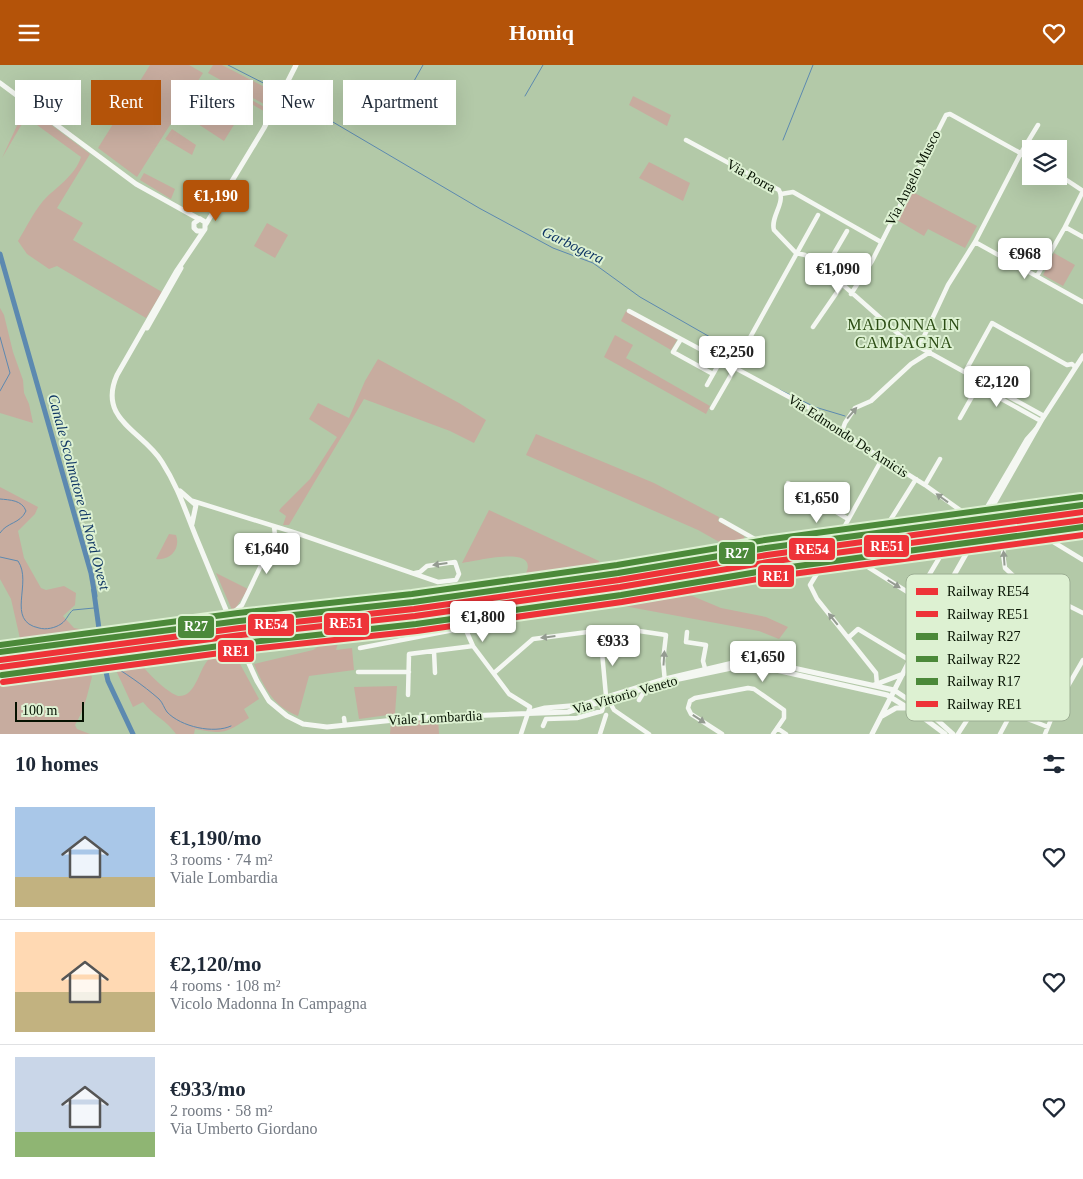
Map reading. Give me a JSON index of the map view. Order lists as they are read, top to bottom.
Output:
{
  "streets": {
    "street": [
      "Via Porra",
      "Via Angelo Musco",
      "Via Edmondo De Amicis",
      "Via Vittorio Veneto",
      "Viale Lombardia"
    ]
  },
  "crossings": [
    ["Via Porra", "Via Angelo Musco"],
    ["Via Vittorio Veneto", "Viale Lombardia"]
  ],
  "districts": ["MADONNA IN CAMPAGNA"],
  "water": ["Garbogera", "Canale Scolmatore di Nord Ovest"],
  "lines": [
    "rail line R17",
    "rail line R27",
    "rail line RE54",
    "rail line RE51",
    "rail line R22",
    "rail line RE1"
  ],
  "legend": [
    "Railway RE54",
    "Railway RE51",
    "Railway R27",
    "Railway R22",
    "Railway R17",
    "Railway RE1"
  ],
  "scale_bar": "100 m",
  "page": {
    "header": "Homiq",
    "chip": [
      "Buy",
      "Rent",
      "Filters",
      "New",
      "Apartment"
    ],
    "price": [
      "€1,190",
      "€968",
      "€1,090",
      "€2,250",
      "€2,120",
      "€1,650",
      "€1,640",
      "€1,800",
      "€933",
      "€1,650"
    ],
    "scale": "100 m",
    "heading": "10 homes",
    "list": [
      {
        "name": "€1,190/mo",
        "note": "3 rooms · 74 m² · Viale Lombardia"
      },
      {
        "name": "€2,120/mo",
        "note": "4 rooms · 108 m² · Vicolo Madonna In Campagna"
      },
      {
        "name": "€933/mo",
        "note": "2 rooms · 58 m² · Via Umberto Giordano"
      }
    ]
  }
}
